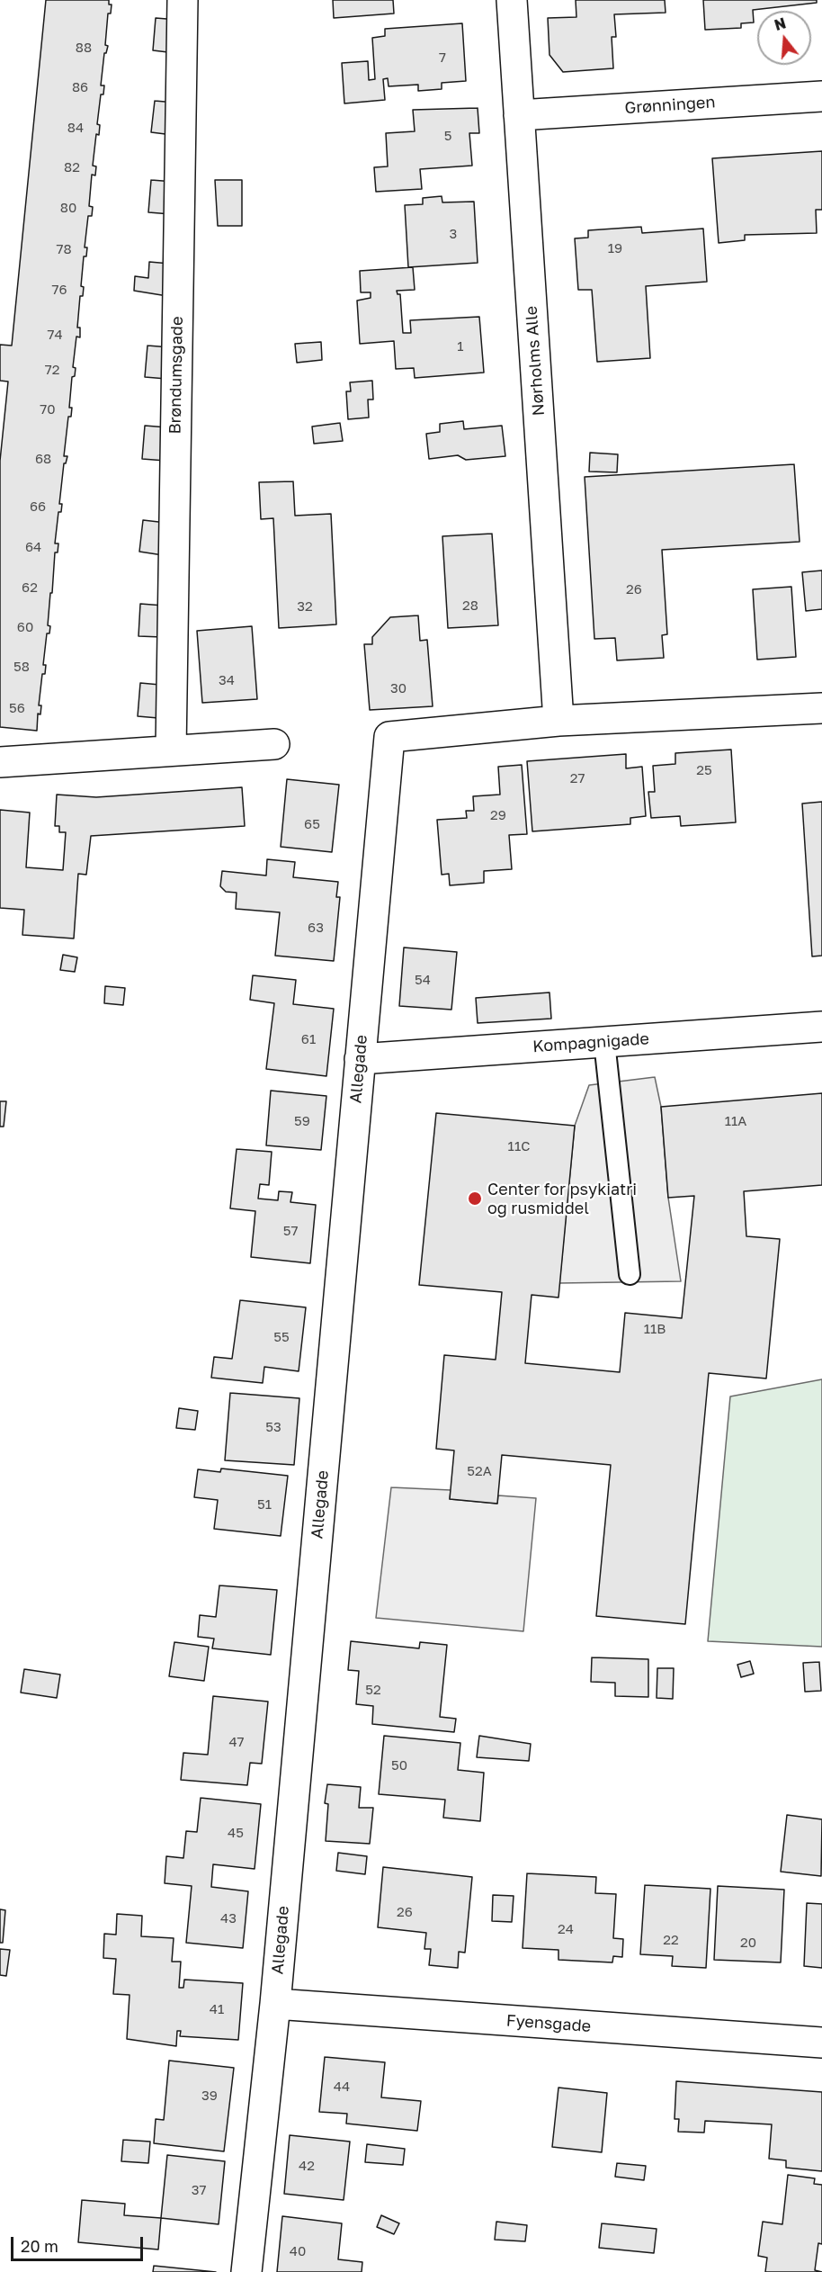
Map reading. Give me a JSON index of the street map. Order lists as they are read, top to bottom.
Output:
{
  "streets": {
    "street": [
      "Grønningen",
      "Nørholms Alle",
      "Brøndumsgade",
      "Kompagnigade",
      "Allegade",
      "Fyensgade"
    ]
  },
  "crossings": [
    ["Grønningen", "Nørholms Alle"],
    ["Nørholms Alle", "Allegade"],
    ["Kompagnigade", "Allegade"],
    ["Allegade", "Fyensgade"]
  ],
  "places": ["Center for psykiatri og rusmiddel"],
  "house_numbers": [
    "88",
    "7",
    "86",
    "84",
    "5",
    "82",
    "80",
    "3",
    "19",
    "78",
    "76",
    "74",
    "1",
    "72",
    "70",
    "68",
    "66",
    "64",
    "62",
    "26",
    "28",
    "32",
    "60",
    "58",
    "34",
    "30",
    "56",
    "25",
    "27",
    "29",
    "65",
    "63",
    "54",
    "61",
    "59",
    "11A",
    "11C",
    "57",
    "11B",
    "55",
    "53",
    "52A",
    "51",
    "52",
    "47",
    "50",
    "45",
    "26",
    "43",
    "24",
    "22",
    "20",
    "41",
    "44",
    "39",
    "42",
    "37",
    "40"
  ],
  "scale_bar": "20 m",
  "north": "top"
}
